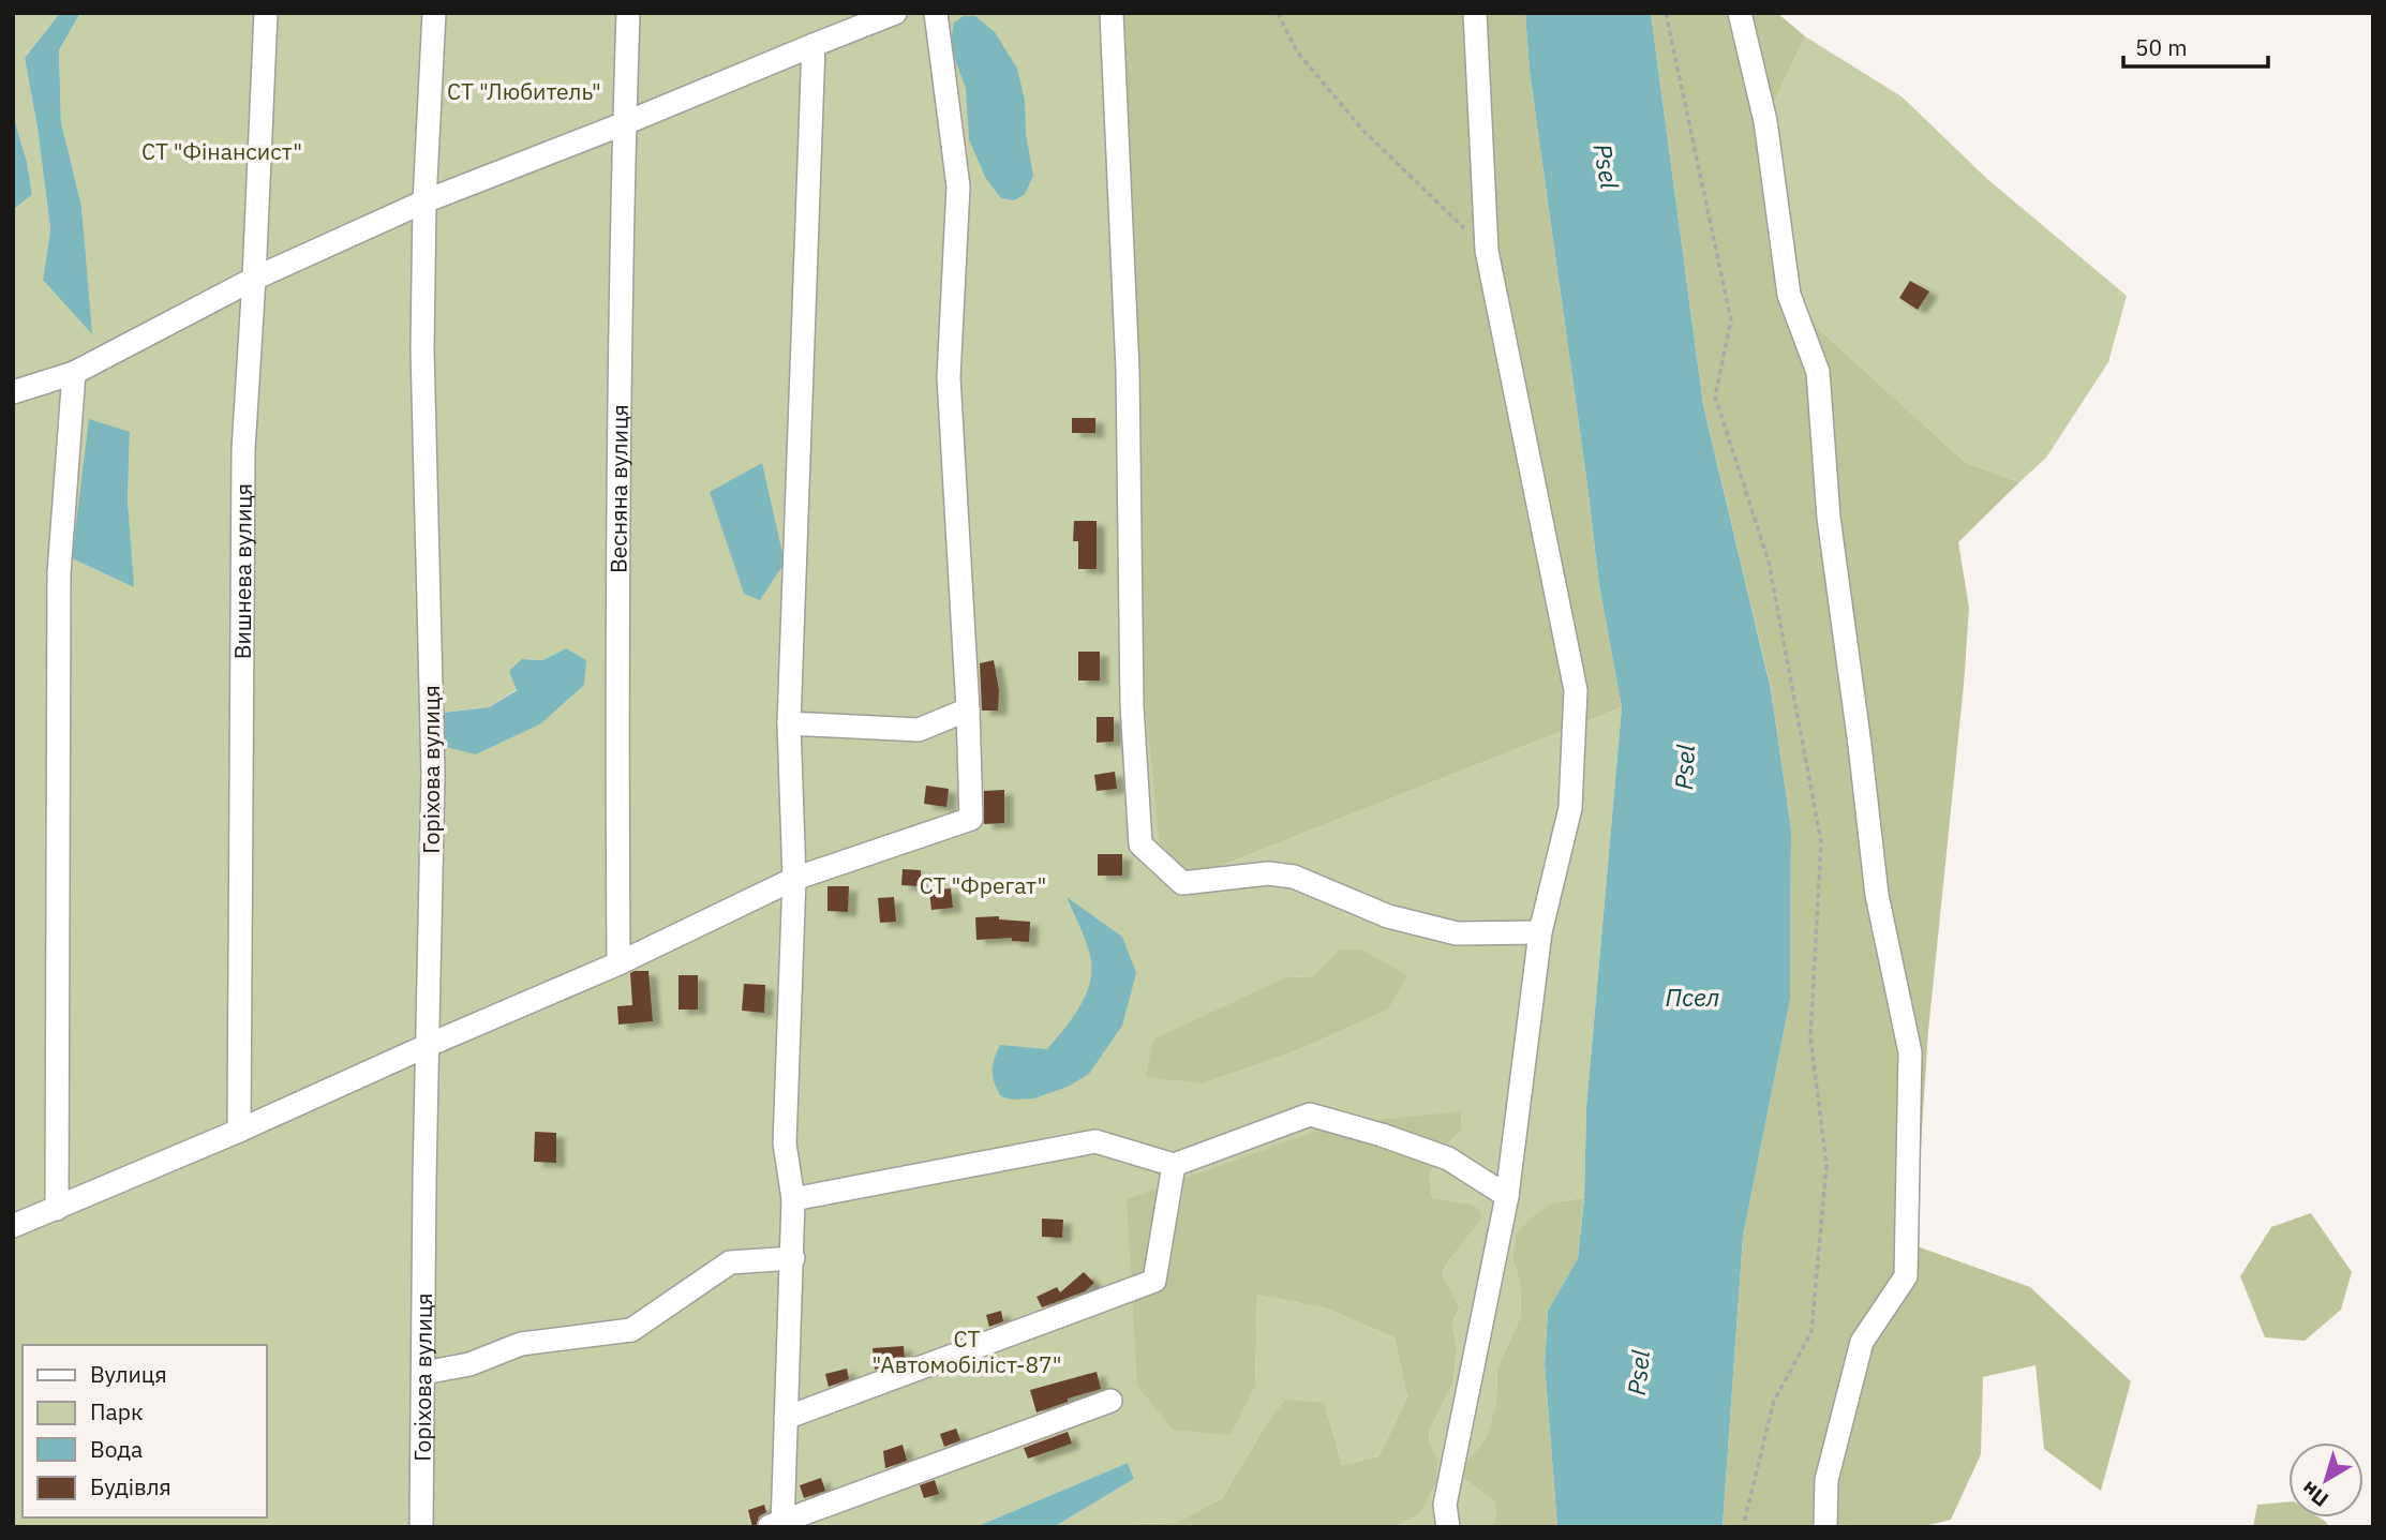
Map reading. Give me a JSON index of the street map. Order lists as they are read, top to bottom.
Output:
{
  "streets": {
    "street": ["Весняна вулиця", "Вишнева вулиця", "Горіхова вулиця"]
  },
  "water": ["Psel", "Псел"],
  "parks": [
    "СТ \"Любитель\"",
    "СТ \"Фiнансист\"",
    "СТ \"Фрегат\"",
    "СТ \"Автомобiлiст-87\""
  ],
  "legend": [
    "Вулиця",
    "Парк",
    "Вода",
    "Будівля"
  ],
  "scale_bar": "50 m",
  "north": "bottom left"
}
